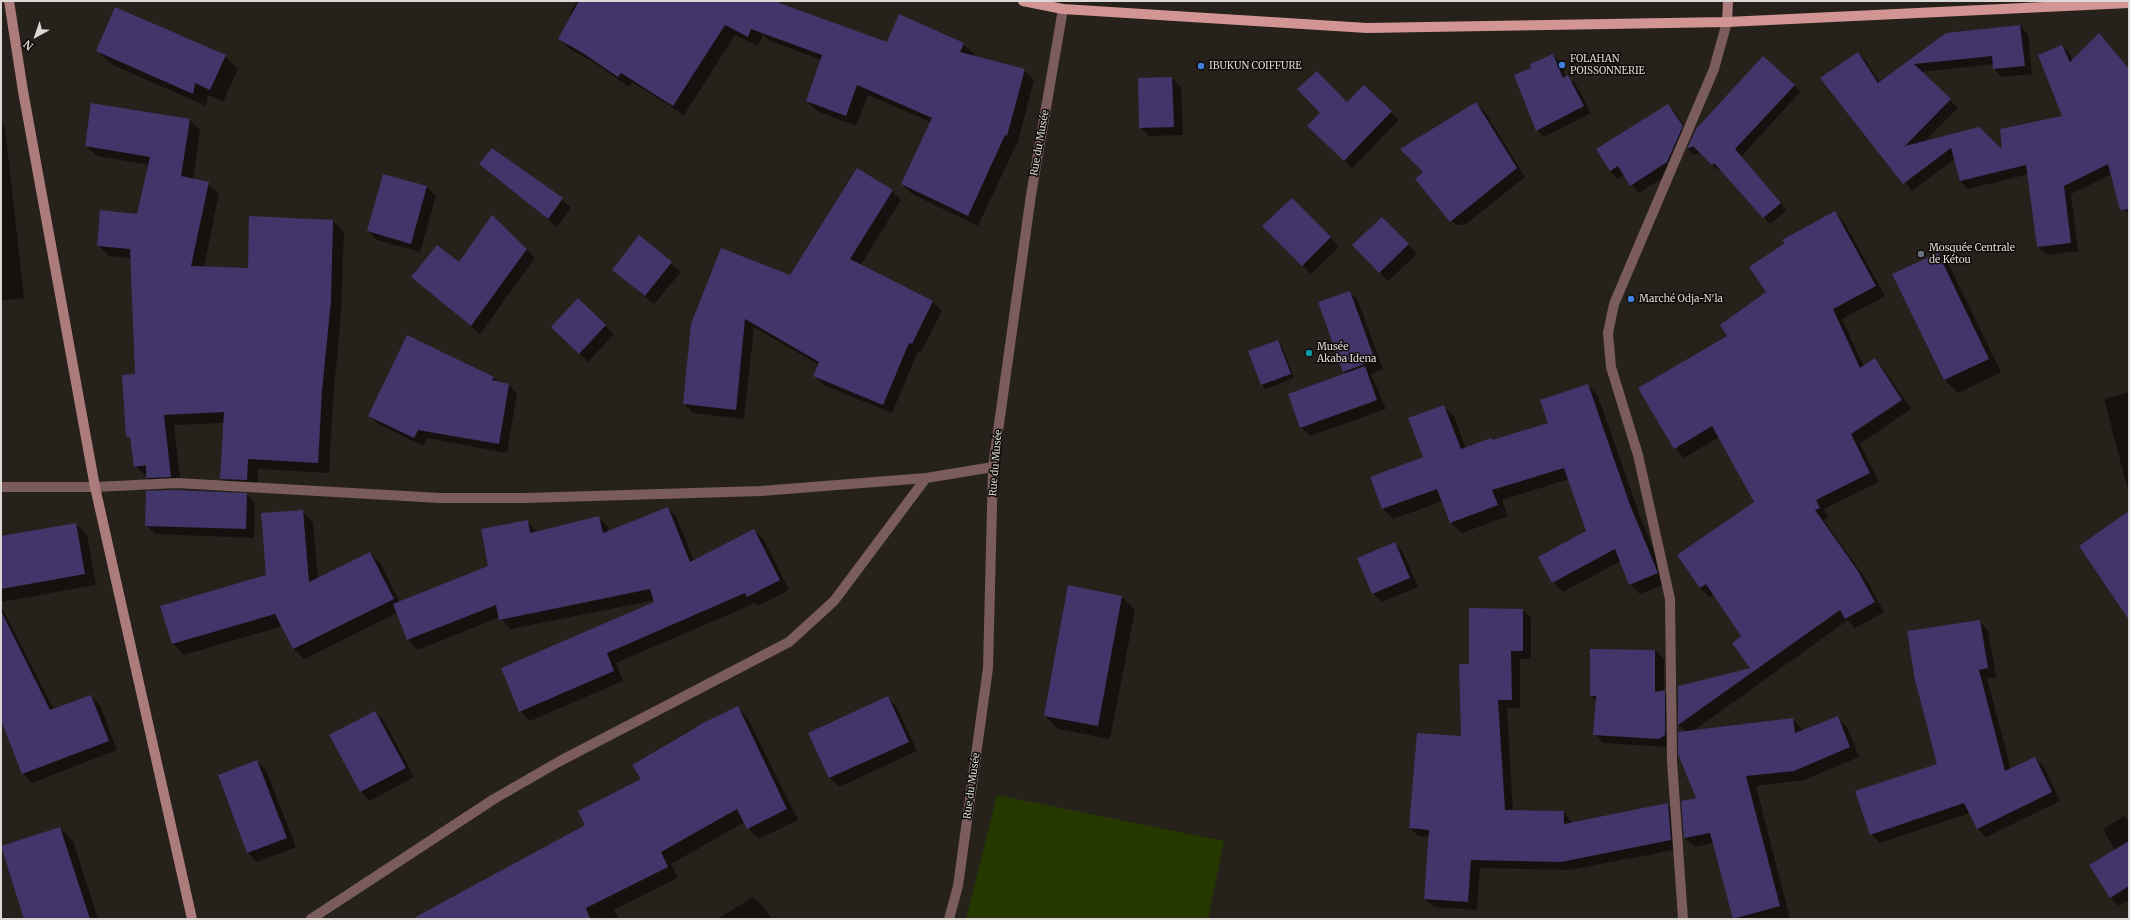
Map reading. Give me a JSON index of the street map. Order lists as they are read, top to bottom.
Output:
{
  "streets": {
    "street": ["Rue du Musée"]
  },
  "places": [
    "FOLAHAN POISSONNERIE",
    "IBUKUN COIFFURE",
    "Mosquée Centrale de Kétou",
    "Marché Odja-N'la",
    "Musée Akaba Idena"
  ],
  "north": "bottom left"
}
